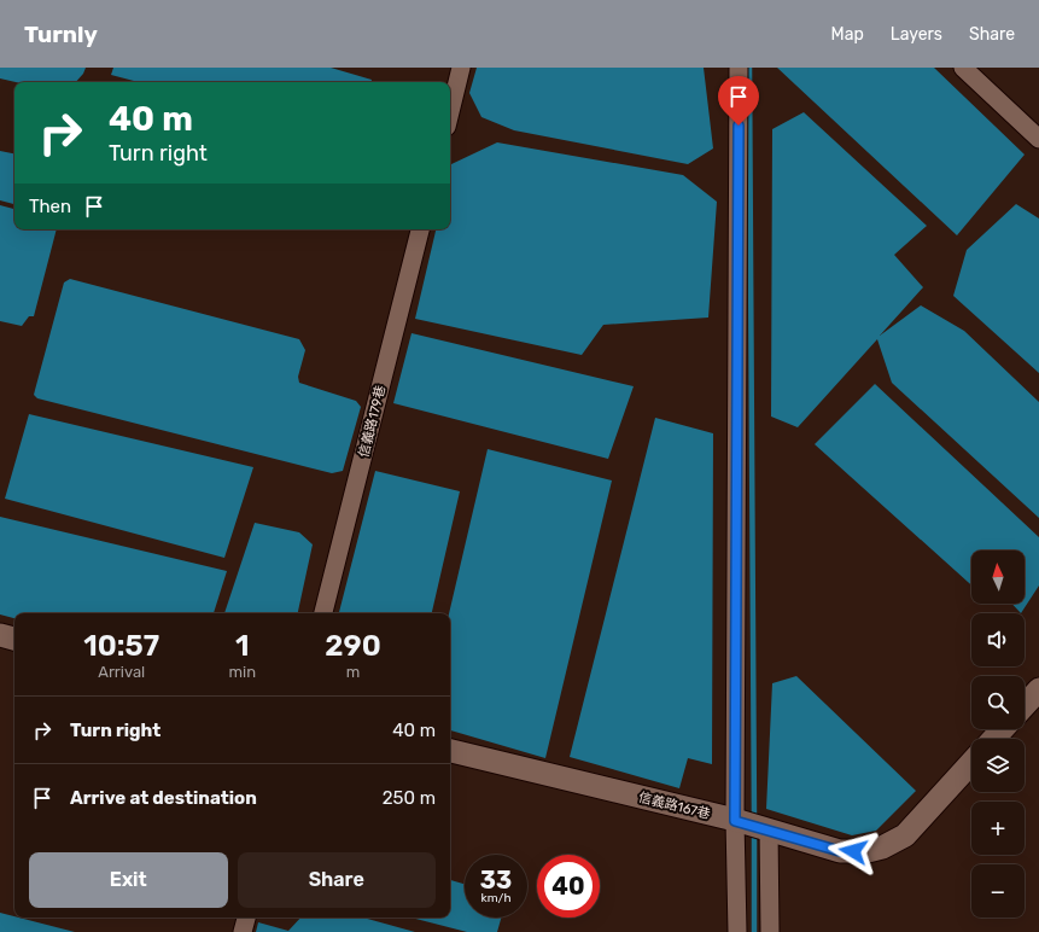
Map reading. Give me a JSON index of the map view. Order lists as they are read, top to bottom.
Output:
{
  "streets": {
    "street": ["信義路179巷", "信義路167巷"]
  },
  "north": "top",
  "page": {
    "header": "Turnly",
    "nav": ["Map", "Layers", "Share"],
    "turn": ["40 m", "Turn right"],
    "then": "Then",
    "map_buttons": ["+", "−"],
    "eta": [
      "10:57",
      "Arrival",
      "1",
      "min",
      "290",
      "m"
    ],
    "list": [
      {
        "name": "Turn right",
        "value": "40 m"
      },
      {
        "name": "Arrive at destination",
        "value": "250 m"
      }
    ],
    "buttons": ["Exit", "Share"],
    "speed": "33 km/h",
    "limit": "40"
  }
}
